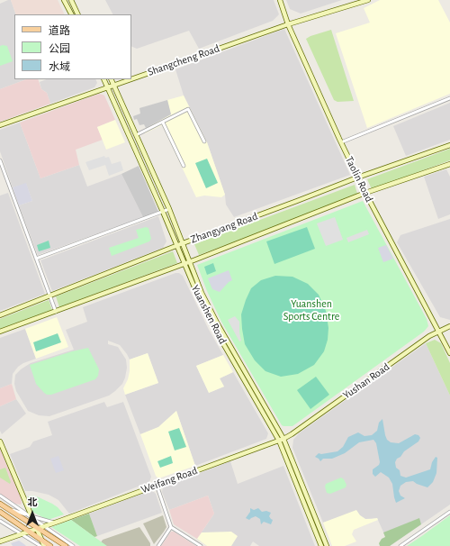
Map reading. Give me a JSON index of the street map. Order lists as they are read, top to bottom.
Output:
{
  "streets": {
    "main road": [
      "Shangcheng Road",
      "Taolin Road",
      "Zhangyang Road",
      "Yuanshen Road",
      "Yushan Road",
      "Weifang Road"
    ]
  },
  "crossings": [
    ["Shangcheng Road", "Taolin Road"],
    ["Shangcheng Road", "Yuanshen Road"],
    ["Taolin Road", "Zhangyang Road"],
    ["Taolin Road", "Yushan Road"],
    ["Zhangyang Road", "Yuanshen Road"],
    ["Yuanshen Road", "Yushan Road"],
    ["Yuanshen Road", "Weifang Road"],
    ["Yushan Road", "Weifang Road"]
  ],
  "parks": ["Yuanshen Sports Centre"],
  "legend": ["道路", "公园", "水域"],
  "north": "top"
}
